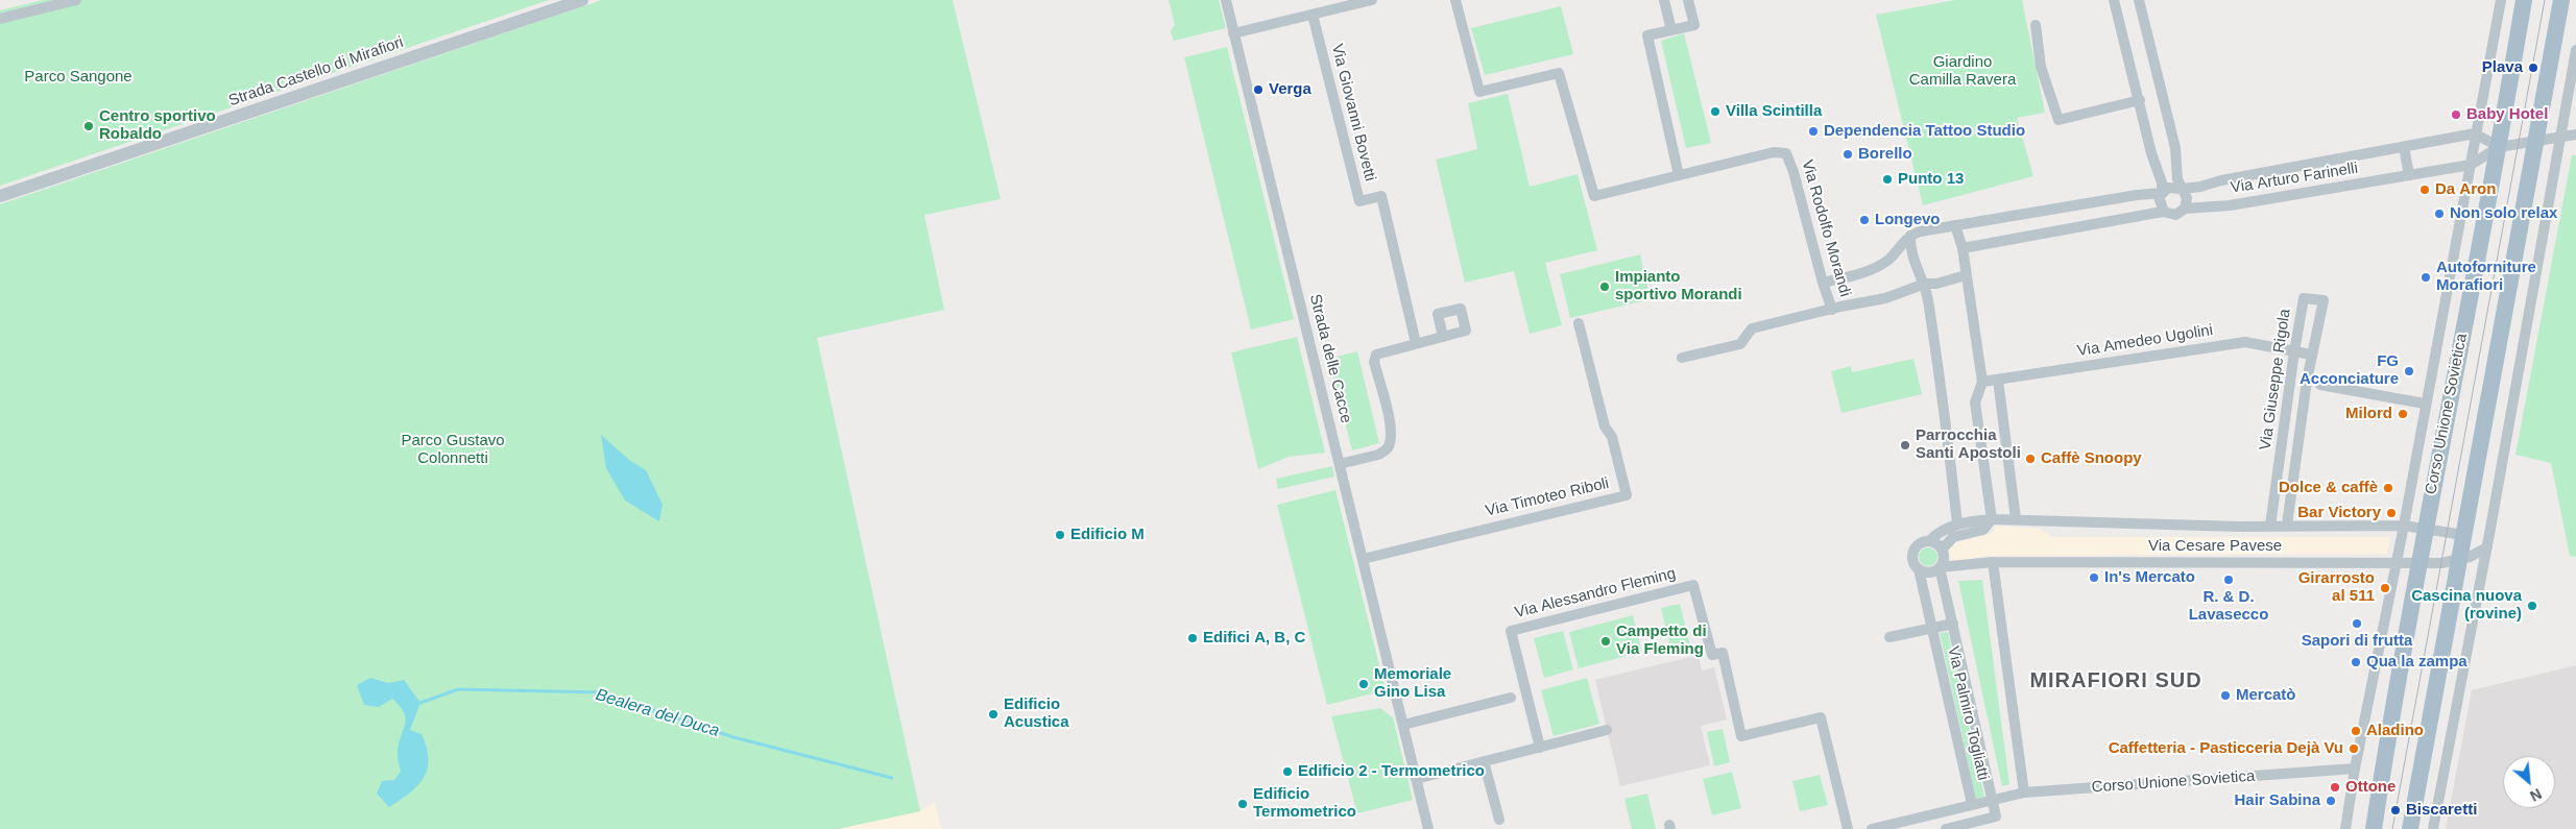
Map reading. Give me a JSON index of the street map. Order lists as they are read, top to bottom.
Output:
{
  "streets": {
    "main road": ["Corso Unione Sovietica"],
    "street": [
      "Strada Castello di Mirafiori",
      "Via Giovanni Bovetti",
      "Via Arturo Farinelli",
      "Via Rodolfo Morandi",
      "Via Amedeo Ugolini",
      "Strada delle Cacce",
      "Via Giuseppe Rigola",
      "Via Timoteo Riboli",
      "Via Cesare Pavese",
      "Via Alessandro Fleming",
      "Via Palmiro Togliatti"
    ]
  },
  "crossings": [
    ["Via Arturo Farinelli", "Corso Unione Sovietica"],
    ["Via Amedeo Ugolini", "Via Giuseppe Rigola"],
    ["Strada delle Cacce", "Via Timoteo Riboli"],
    ["Via Giuseppe Rigola", "Via Cesare Pavese"],
    ["Corso Unione Sovietica", "Via Cesare Pavese"],
    ["Corso Unione Sovietica", "Via Palmiro Togliatti"],
    ["Via Cesare Pavese", "Via Palmiro Togliatti"]
  ],
  "districts": ["MIRAFIORI SUD"],
  "water": ["Bealera del Duca"],
  "parks": ["Giardino Camilla Ravera", "Parco Sangone", "Parco Gustavo Colonnetti"],
  "places": [
    "Plava",
    "Verga",
    "Villa Scintilla",
    "Baby Hotel",
    "Centro sportivo Robaldo",
    "Dependencia Tattoo Studio",
    "Borello",
    "Punto 13",
    "Da Aron",
    "Non solo relax",
    "Longevo",
    "Autoforniture Morafiori",
    "Impianto sportivo Morandi",
    "FG Acconciature",
    "Milord",
    "Parrocchia Santi Apostoli",
    "Caffè Snoopy",
    "Dolce & caffè",
    "Bar Victory",
    "Edificio M",
    "In's Mercato",
    "R. & D. Lavasecco",
    "Girarrosto al 511",
    "Cascina nuova (rovine)",
    "Sapori di frutta",
    "Edifici A, B, C",
    "Campetto di Via Fleming",
    "Qua la zampa",
    "Memoriale Gino Lisa",
    "Mercatò",
    "Edificio Acustica",
    "Aladino",
    "Caffetteria - Pasticceria Dejà Vu",
    "Edificio 2 - Termometrico",
    "Ottone",
    "Hair Sabina",
    "Edificio Termometrico",
    "Biscaretti"
  ],
  "north": "bottom right"
}
